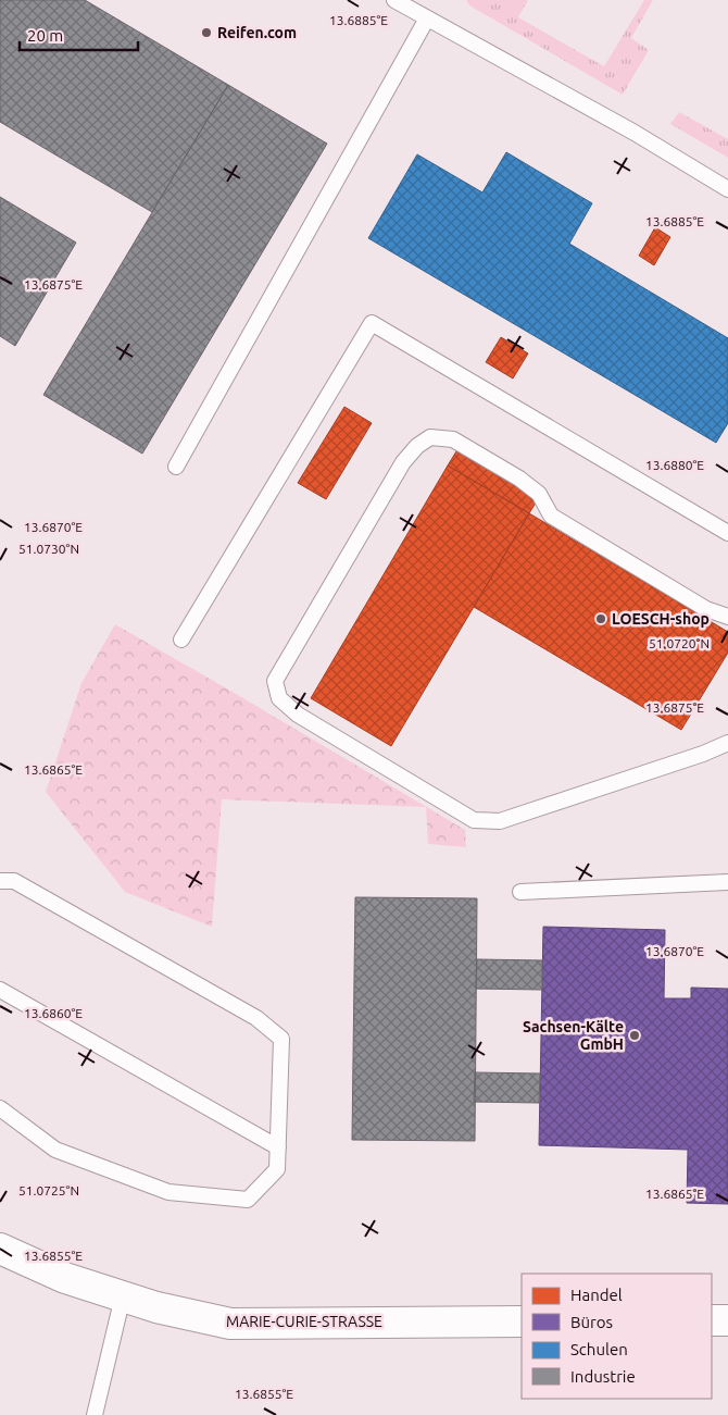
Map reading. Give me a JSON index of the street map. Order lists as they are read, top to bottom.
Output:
{
  "streets": {
    "street": ["MARIE-CURIE-STRASSE"]
  },
  "places": ["Reifen.com", "LOESCH-shop", "Sachsen-Kälte GmbH"],
  "legend": [
    "Handel",
    "Büros",
    "Schulen",
    "Industrie"
  ],
  "scale_bar": "20 m",
  "coordinates": [
    "13.6885°E",
    "13.6875°E",
    "13.6880°E",
    "13.6870°E",
    "51.0730°N",
    "51.0720°N",
    "13.6865°E",
    "13.6860°E",
    "51.0725°N",
    "13.6855°E"
  ]
}
